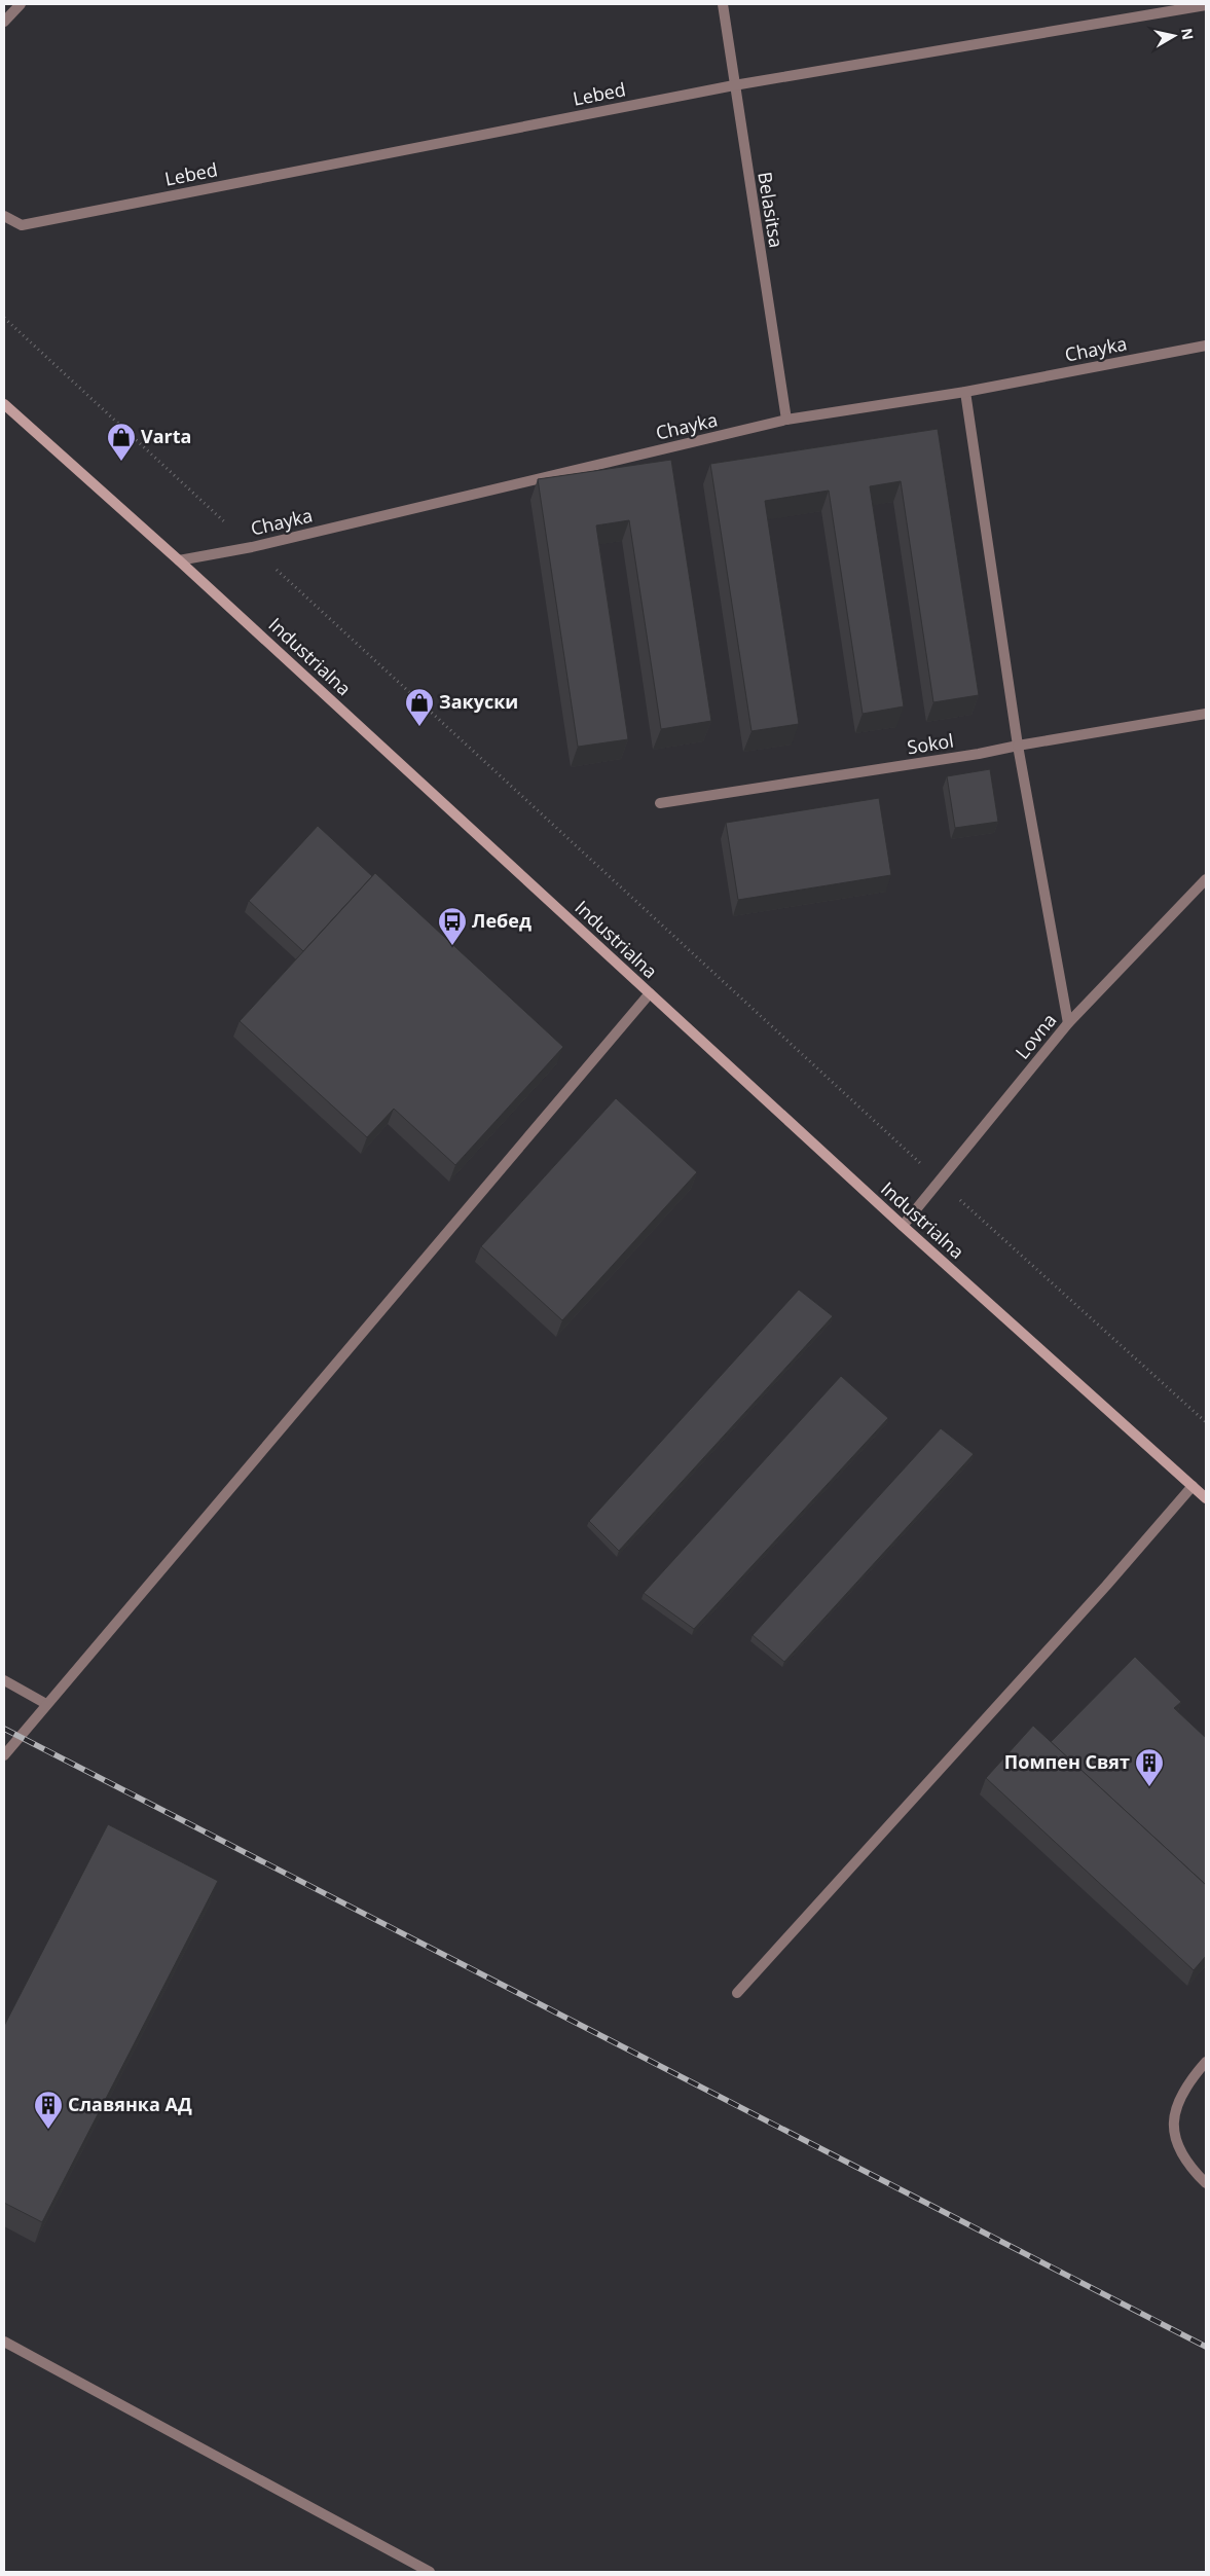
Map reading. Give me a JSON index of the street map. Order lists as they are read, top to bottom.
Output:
{
  "streets": {
    "main road": ["Industrialna"],
    "street": [
      "Lebed",
      "Belasitsa",
      "Chayka",
      "Sokol",
      "Lovna"
    ]
  },
  "crossings": [
    ["Lebed", "Belasitsa"],
    ["Belasitsa", "Chayka"],
    ["Chayka", "Industrialna"],
    ["Industrialna", "Lovna"]
  ],
  "places": {
    "shop": ["Varta", "Закуски"],
    "bus stop": ["Лебед"],
    "building": ["Помпен Свят", "Славянка АД"]
  },
  "north": "right"
}
